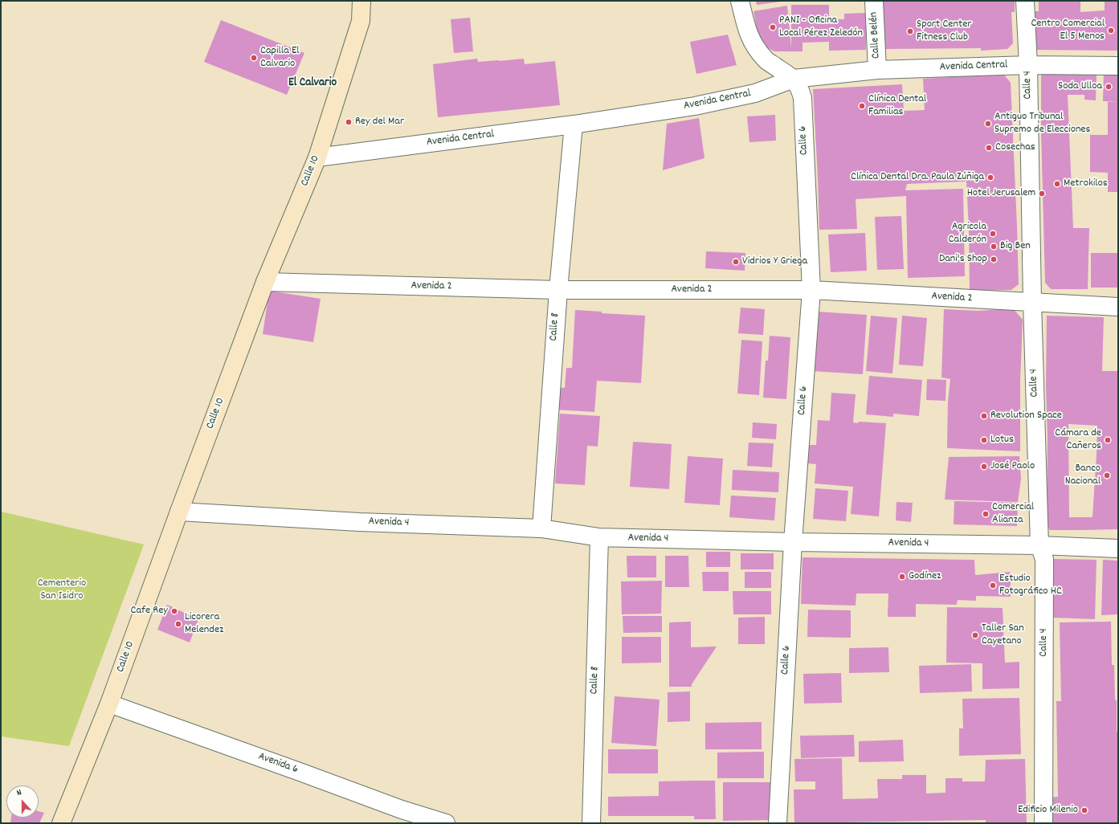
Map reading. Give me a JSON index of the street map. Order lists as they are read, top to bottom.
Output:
{
  "streets": {
    "street": [
      "Calle Belén",
      "Avenida Central",
      "Calle 4",
      "Calle 6",
      "Calle 10",
      "Avenida 2",
      "Calle 8",
      "Avenida 4",
      "Avenida 6"
    ]
  },
  "crossings": [
    ["Calle Belén", "Avenida Central"],
    ["Avenida Central", "Calle 4"],
    ["Avenida Central", "Calle 6"],
    ["Avenida Central", "Calle 10"],
    ["Avenida Central", "Calle 8"],
    ["Calle 4", "Avenida 2"],
    ["Calle 4", "Avenida 4"],
    ["Calle 6", "Avenida 2"],
    ["Calle 6", "Avenida 4"],
    ["Calle 10", "Avenida 2"],
    ["Calle 10", "Avenida 4"],
    ["Calle 10", "Avenida 6"],
    ["Avenida 2", "Calle 8"],
    ["Calle 8", "Avenida 4"]
  ],
  "districts": ["El Calvario"],
  "parks": ["Cementerio San Isidro"],
  "places": [
    "PANI - Oficina Local Pérez Zeledón",
    "Centro Comercial El 5 Menos",
    "Sport Center Fitness Club",
    "Capilla El Calvario",
    "Soda Ulloa",
    "Clínica Dental Familias",
    "Rey del Mar",
    "Antiguo Tribunal Supremo de Elecciones",
    "Cosechas",
    "Clínica Dental Dra. Paula Zúñiga",
    "Metrokilos",
    "Hotel Jerusalem",
    "Agricola Calderón",
    "Big Ben",
    "Dani's Shop",
    "Vidrios Y Griega",
    "Revolution Space",
    "Lotus",
    "Cámara de Cañeros",
    "José Paolo",
    "Banco Nacional",
    "Comercial Alianza",
    "Godínez",
    "Estudio Fotográfico HC",
    "Cafe Rey",
    "Licorera Melendez",
    "Taller San Cayetano",
    "Edificio Milenio"
  ],
  "north": "top"
}
